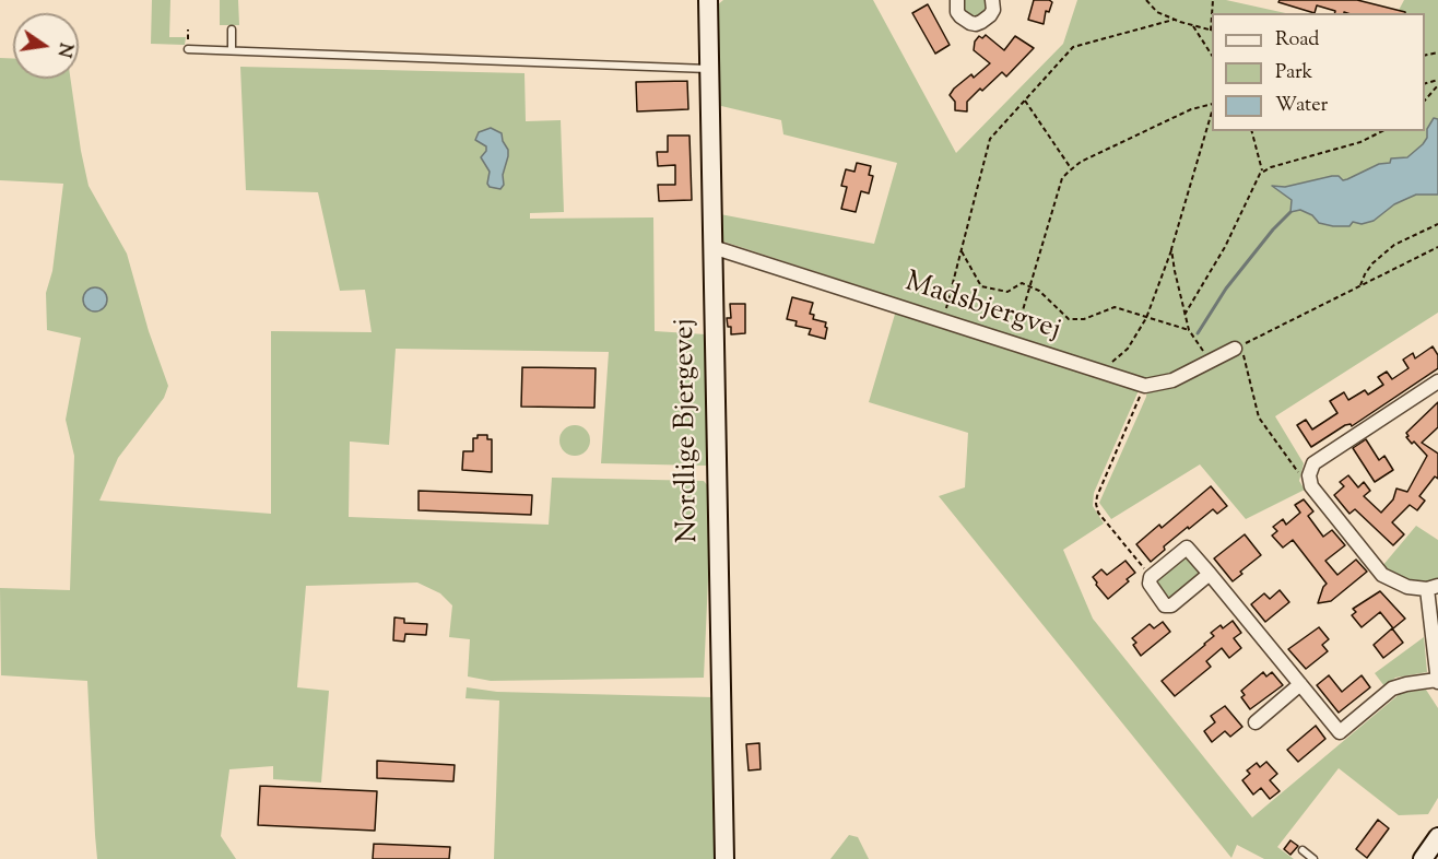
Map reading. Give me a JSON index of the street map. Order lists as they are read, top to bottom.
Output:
{
  "streets": {
    "street": ["Madsbjergvej", "Nordlige Bjergevej"]
  },
  "crossings": [
    ["Madsbjergvej", "Nordlige Bjergevej"]
  ],
  "legend": ["Road", "Park", "Water"],
  "north": "right"
}
